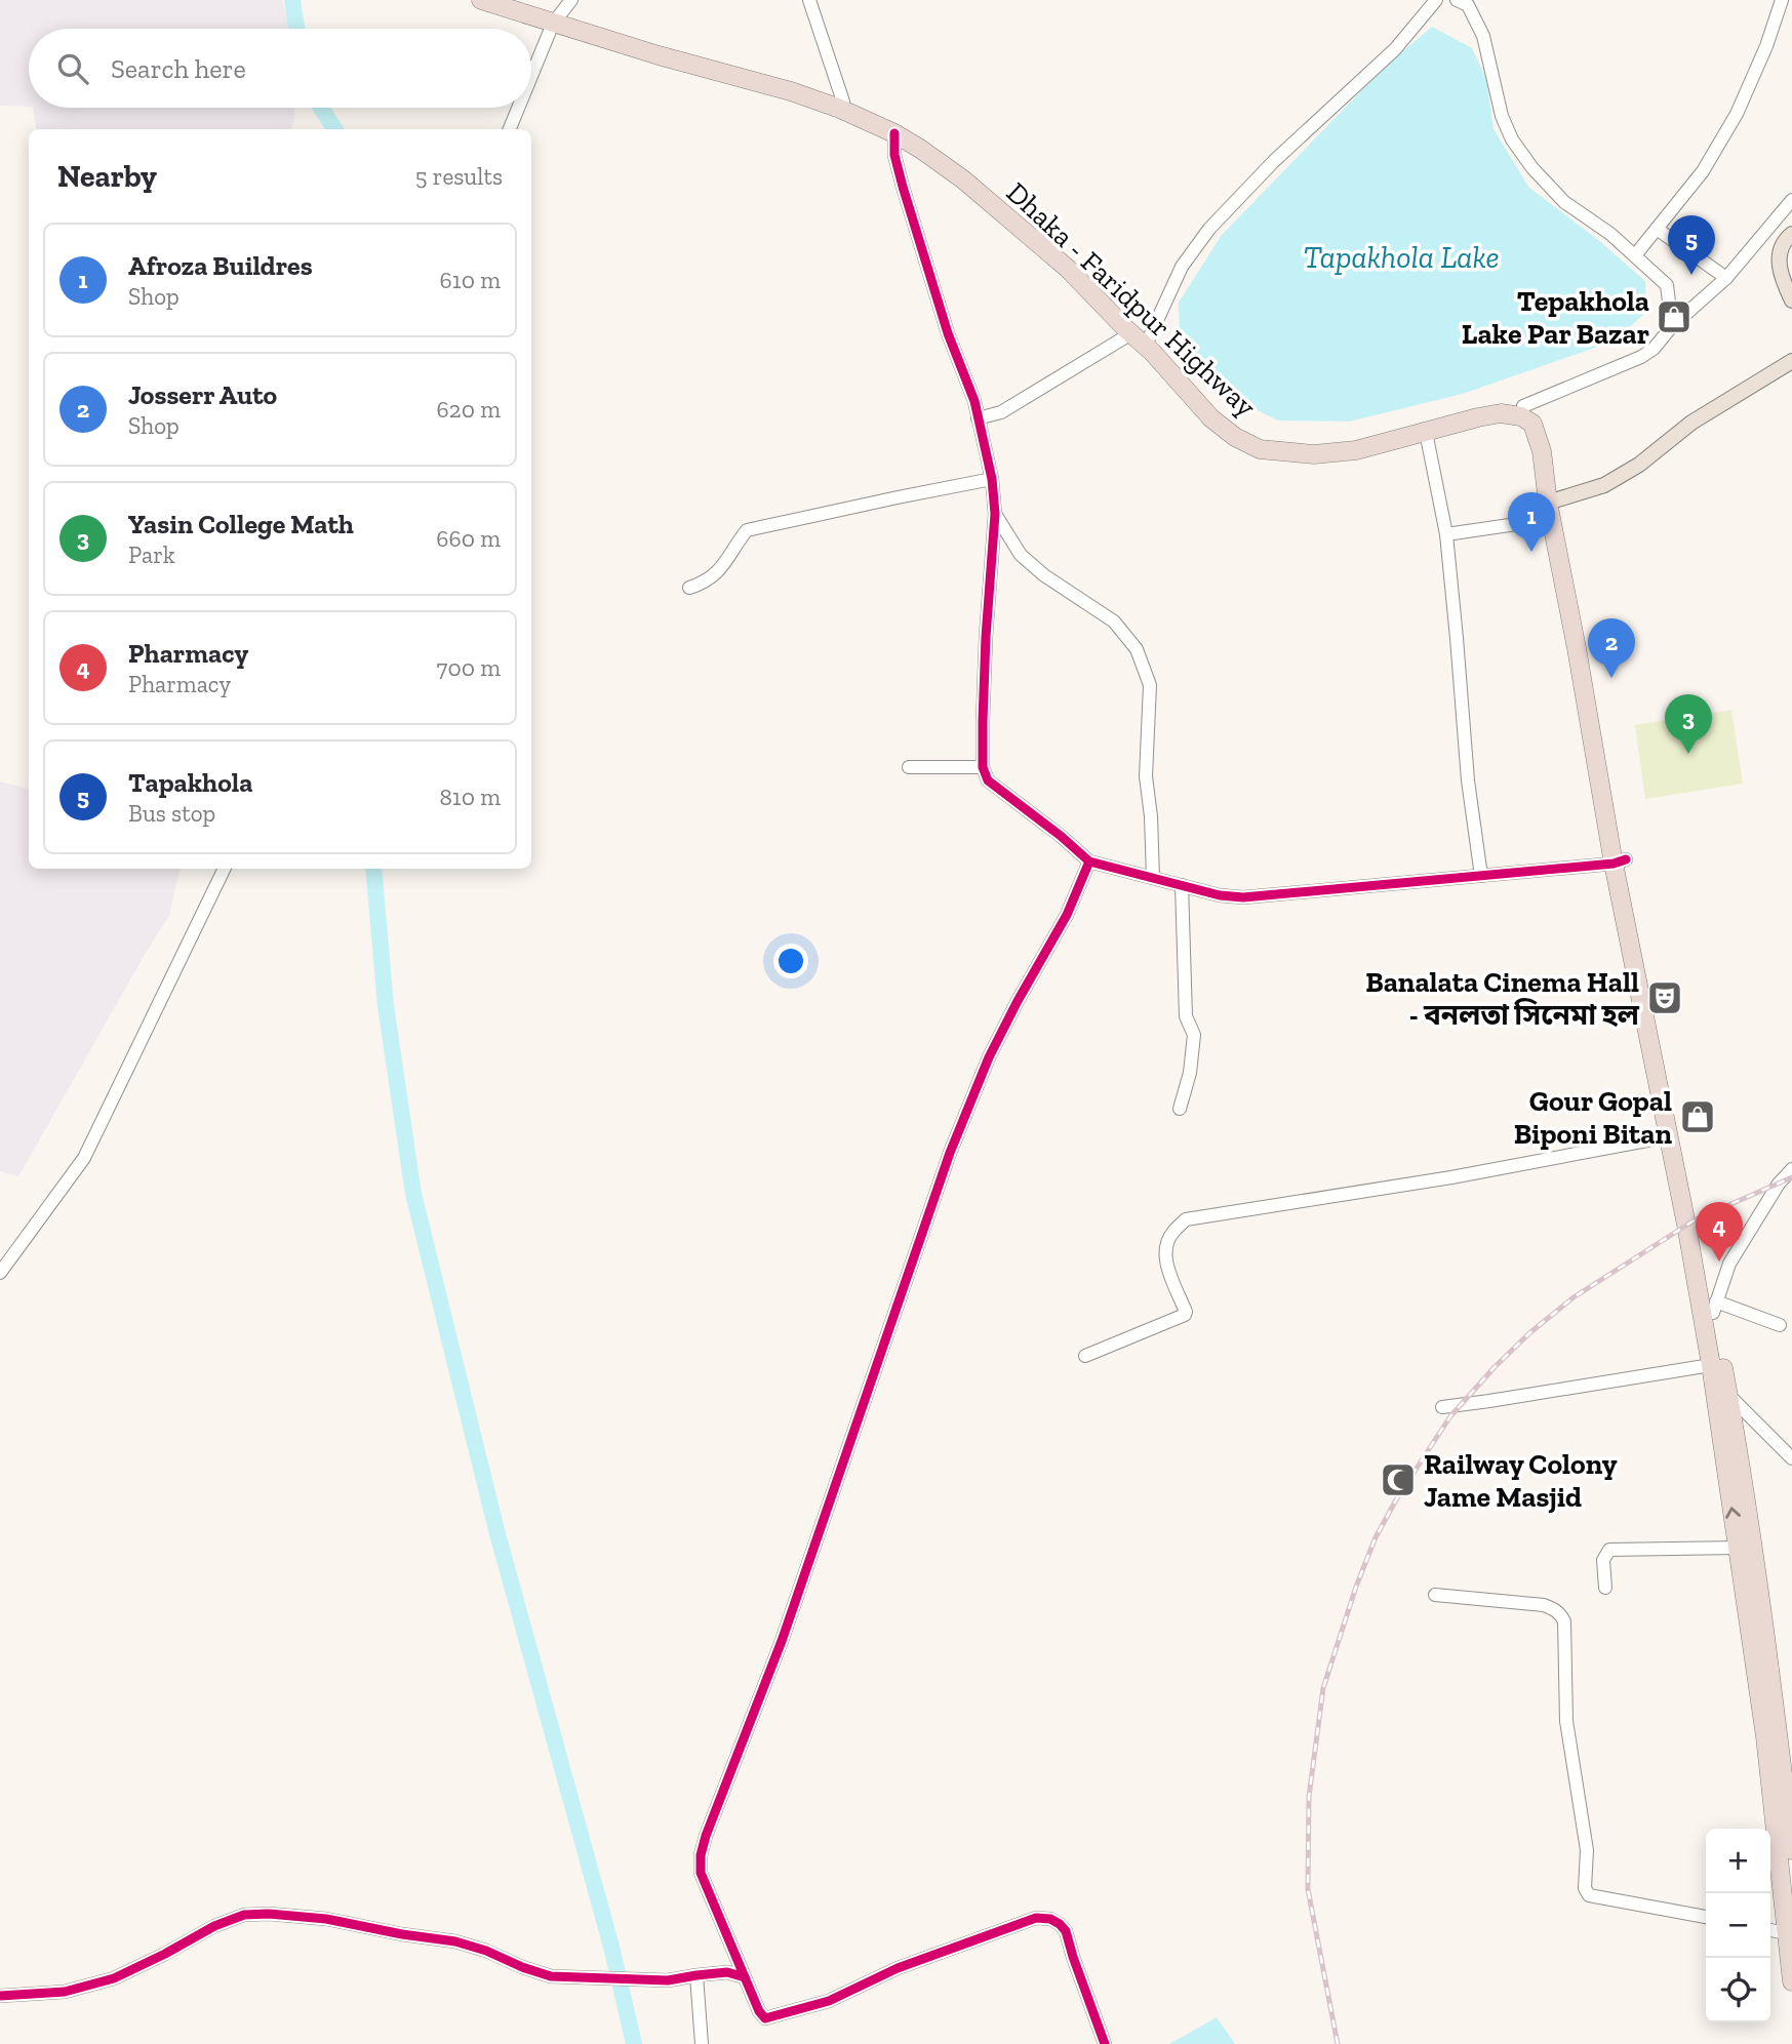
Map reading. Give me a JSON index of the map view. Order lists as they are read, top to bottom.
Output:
{
  "streets": {
    "highway": ["Dhaka - Faridpur Highway"]
  },
  "water": ["Tapakhola Lake"],
  "places": {
    "shop": ["Tepakhola Lake Par Bazar", "Gour Gopal Biponi Bitan"],
    "theatre": ["Banalata Cinema Hall - বনলতা সিনেমা হল"],
    "mosque": ["Railway Colony Jame Masjid"]
  },
  "page": {
    "search": "Search here",
    "heading": ["Nearby", "5 results"],
    "pins": [
      "5",
      "1",
      "2",
      "3",
      "4"
    ],
    "list": [
      {
        "mark": "1",
        "name": "Afroza Buildres",
        "note": "Shop",
        "value": "610 m"
      },
      {
        "mark": "2",
        "name": "Josserr Auto",
        "note": "Shop",
        "value": "620 m"
      },
      {
        "mark": "3",
        "name": "Yasin College Math",
        "note": "Park",
        "value": "660 m"
      },
      {
        "mark": "4",
        "name": "Pharmacy",
        "note": "Pharmacy",
        "value": "700 m"
      },
      {
        "mark": "5",
        "name": "Tapakhola",
        "note": "Bus stop",
        "value": "810 m"
      }
    ],
    "map_buttons": ["+", "−"]
  }
}
